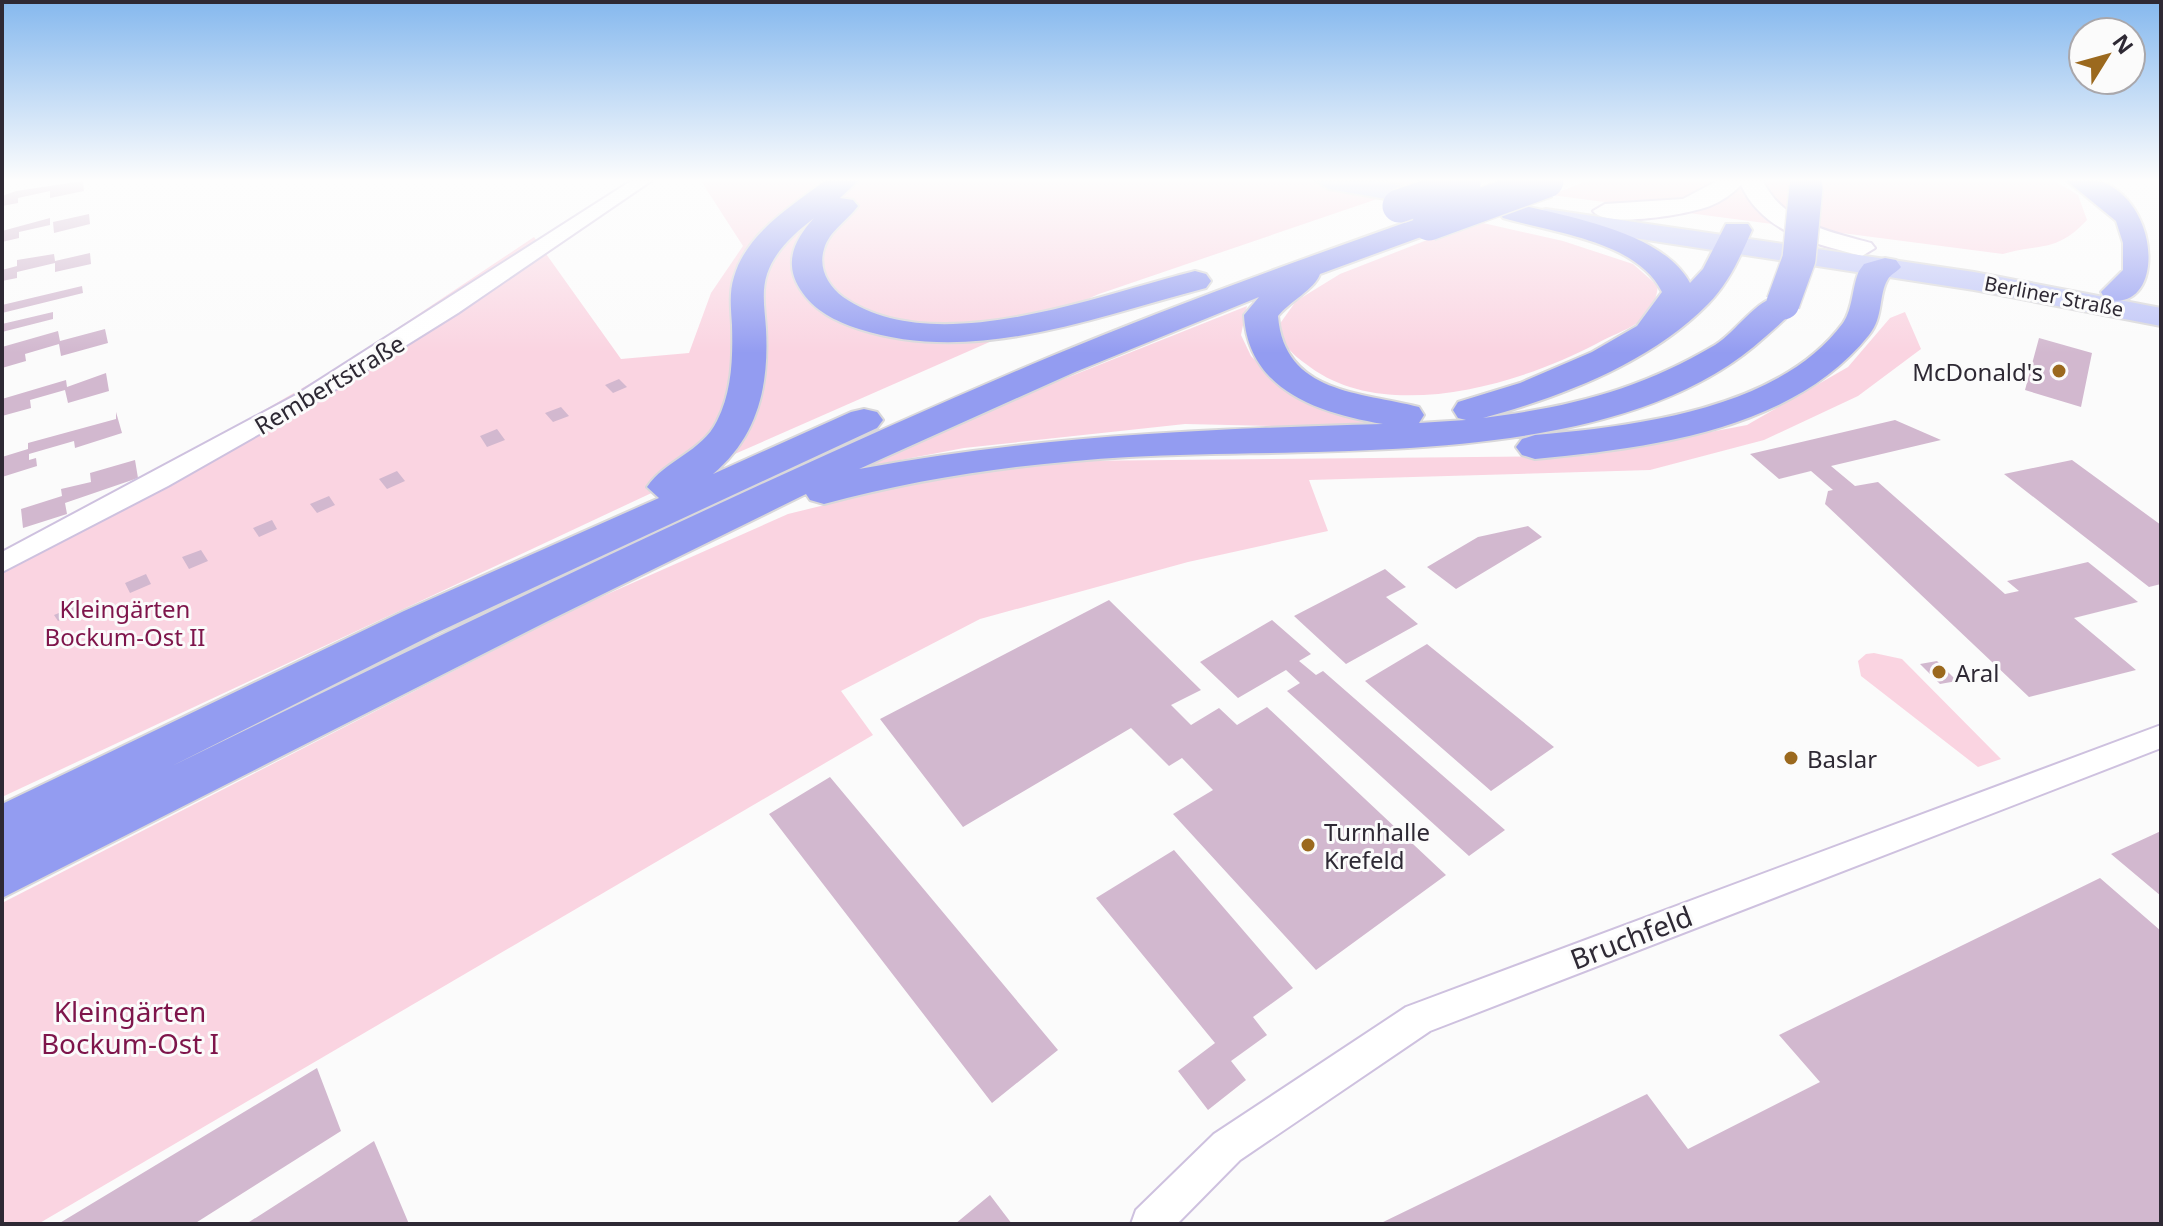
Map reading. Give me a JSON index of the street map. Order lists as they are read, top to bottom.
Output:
{
  "streets": {
    "main road": ["Berliner Straße"],
    "street": ["Rembertstraße", "Bruchfeld"]
  },
  "parks": ["Kleingärten Bockum-Ost II", "Kleingärten Bockum-Ost I"],
  "places": [
    "McDonald's",
    "Aral",
    "Baslar",
    "Turnhalle Krefeld"
  ],
  "north": "top right"
}
